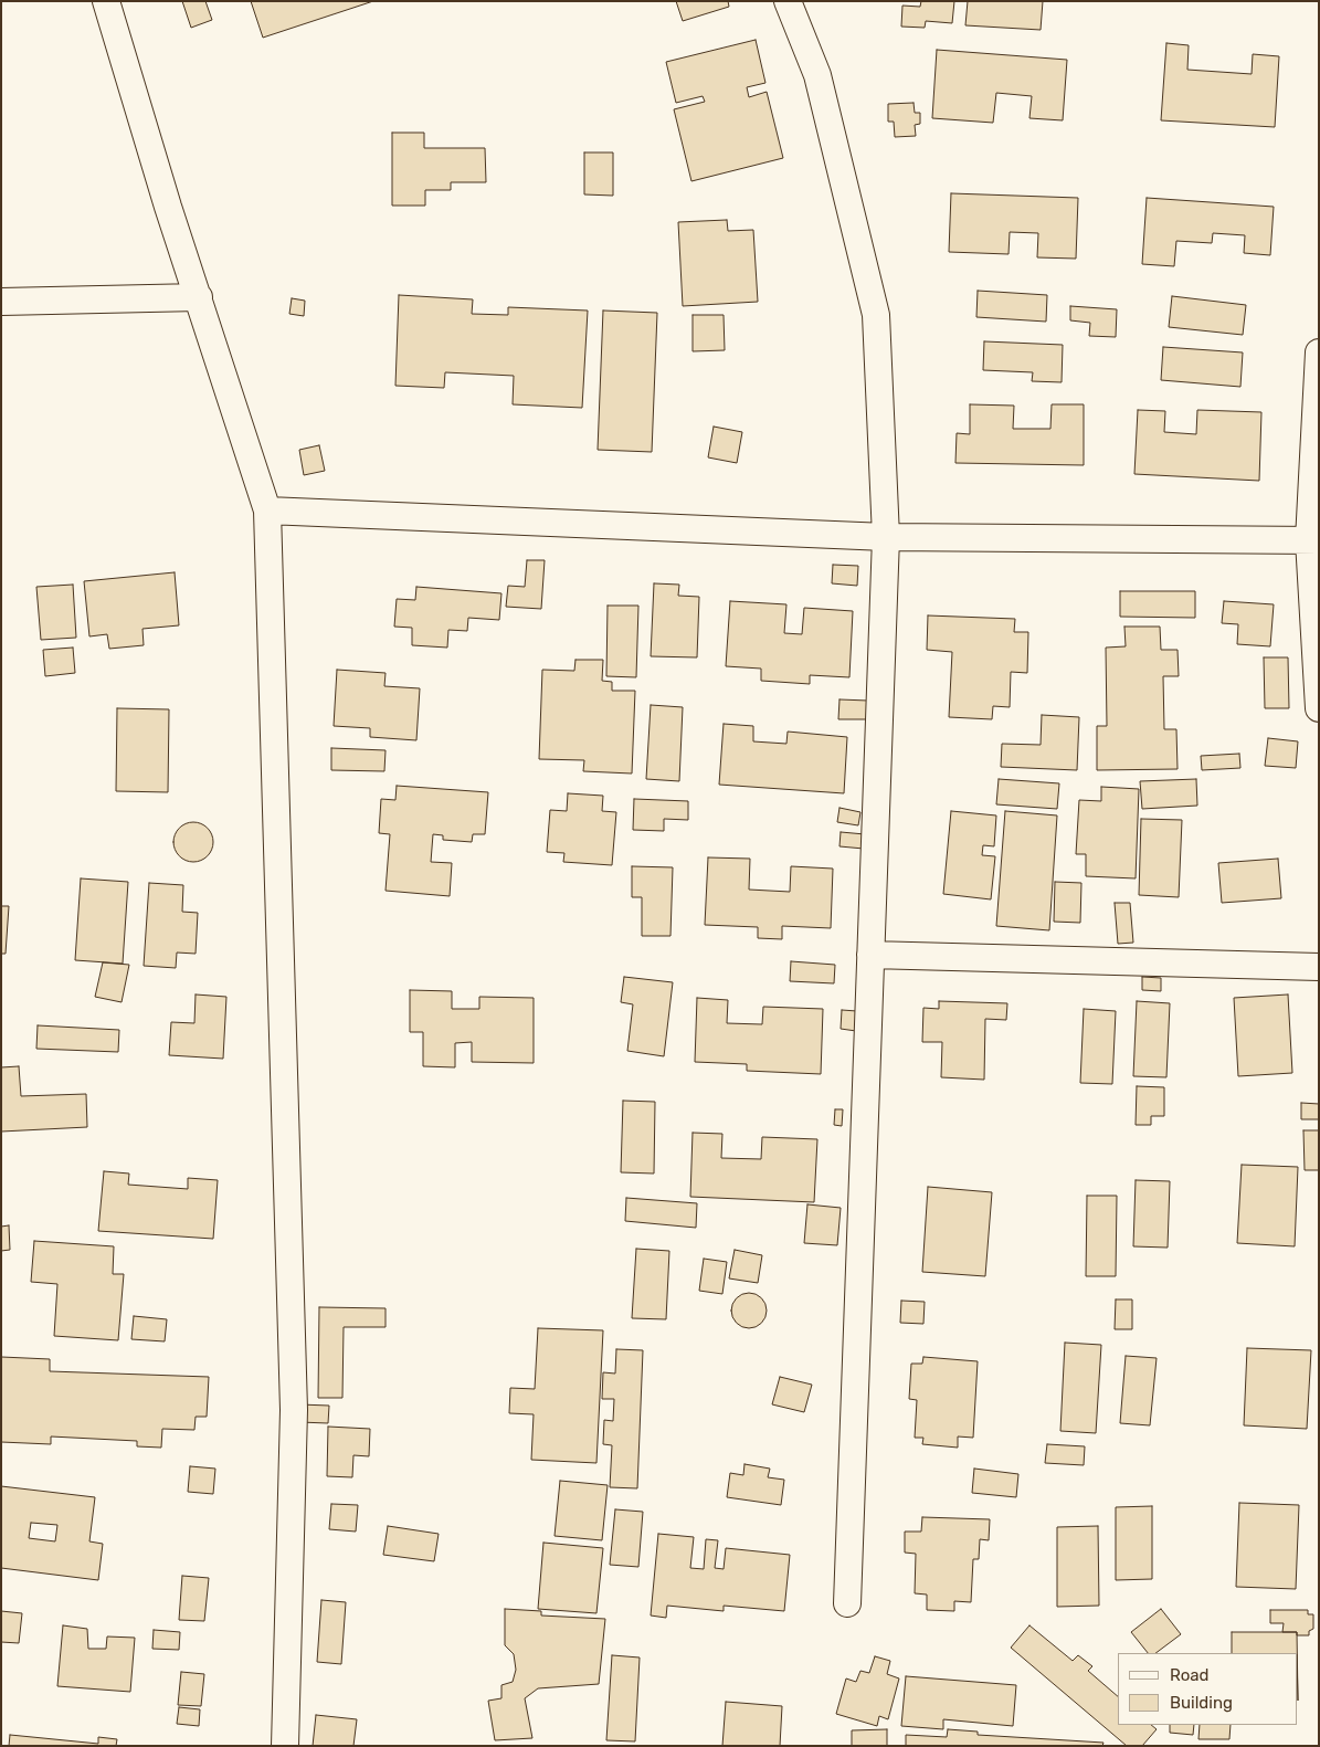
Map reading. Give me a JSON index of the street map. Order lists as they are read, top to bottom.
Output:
{
  "legend": ["Road", "Building"]
}
